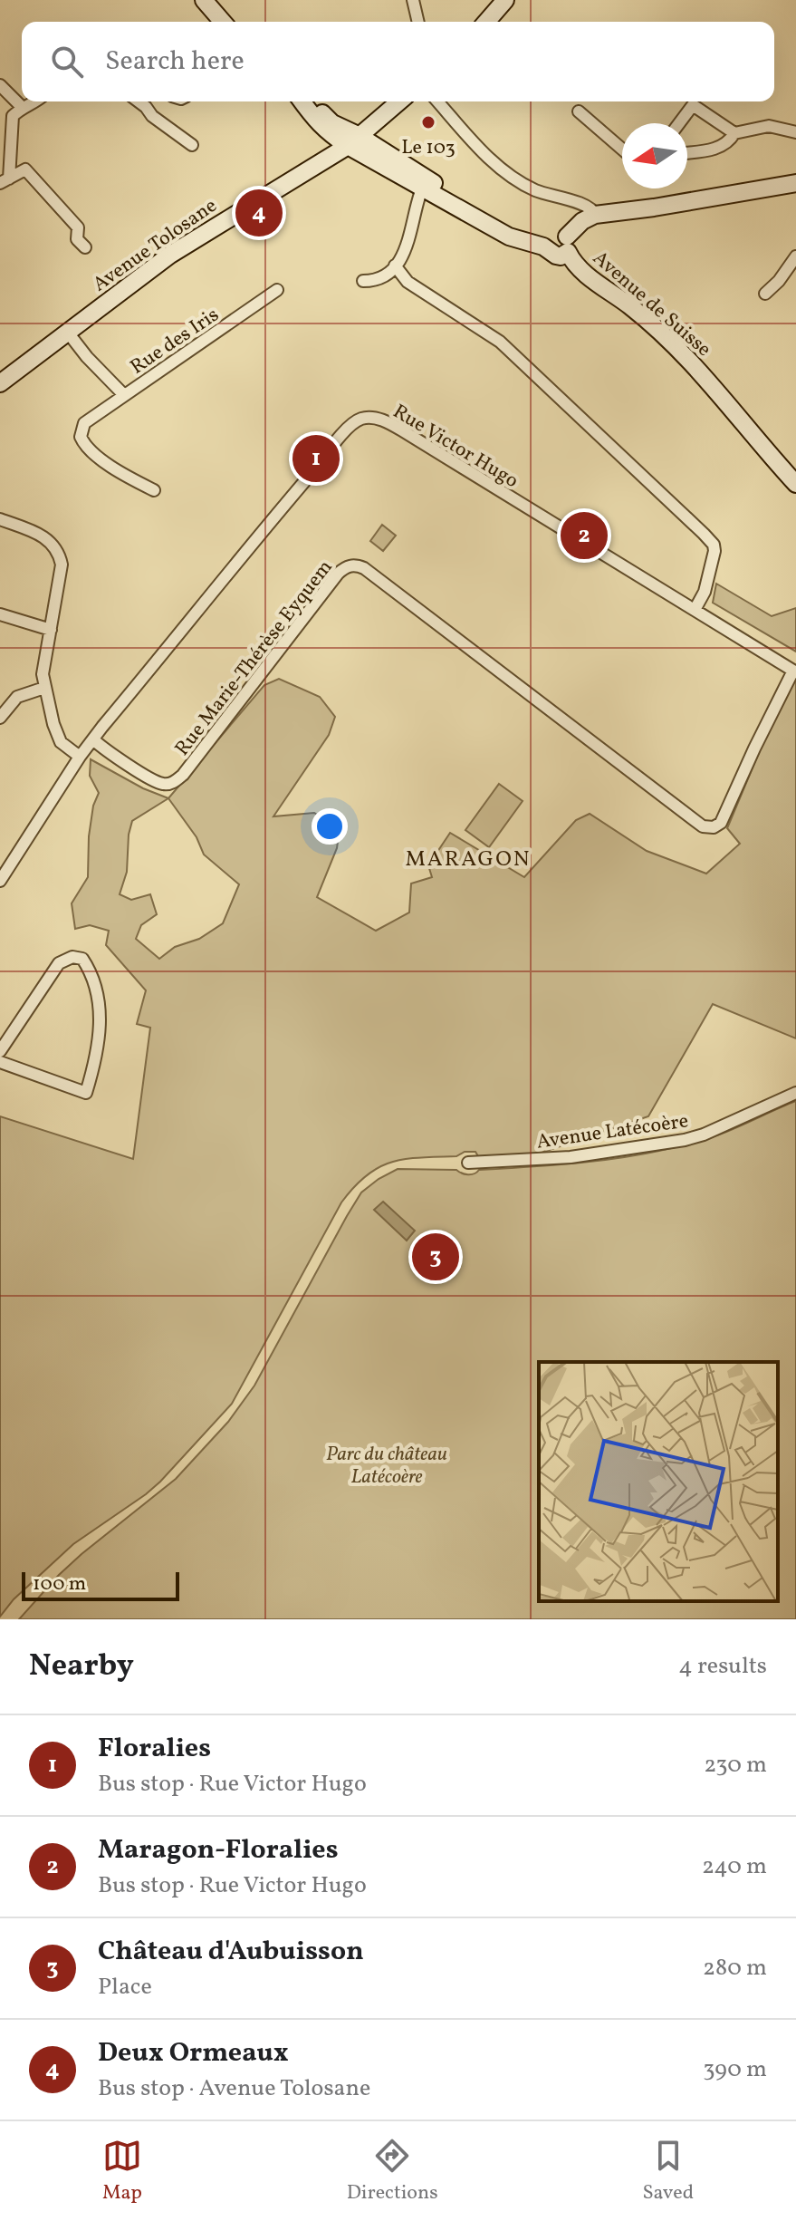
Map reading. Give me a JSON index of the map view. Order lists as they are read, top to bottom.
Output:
{
  "streets": {
    "street": [
      "Avenue Tolosane",
      "Avenue de Suisse",
      "Rue des Iris",
      "Rue Victor Hugo",
      "Rue Marie-Thérèse Eyquem",
      "Avenue Latécoère"
    ]
  },
  "crossings": [
    ["Avenue Tolosane", "Rue des Iris"],
    ["Rue Victor Hugo", "Rue Marie-Thérèse Eyquem"]
  ],
  "districts": ["MARAGON"],
  "parks": ["Parc du château Latécoère"],
  "places": ["Le 103"],
  "scale_bar": "100 m",
  "north": "left",
  "page": {
    "search": "Search here",
    "pins": [
      "4",
      "1",
      "2",
      "3"
    ],
    "scale": "100 m",
    "heading": ["Nearby", "4 results"],
    "list": [
      {
        "mark": "1",
        "name": "Floralies",
        "note": "Bus stop · Rue Victor Hugo",
        "value": "230 m"
      },
      {
        "mark": "2",
        "name": "Maragon-Floralies",
        "note": "Bus stop · Rue Victor Hugo",
        "value": "240 m"
      },
      {
        "mark": "3",
        "name": "Château d'Aubuisson",
        "note": "Place",
        "value": "280 m"
      },
      {
        "mark": "4",
        "name": "Deux Ormeaux",
        "note": "Bus stop · Avenue Tolosane",
        "value": "390 m"
      }
    ],
    "nav": ["Map", "Directions", "Saved"]
  }
}
